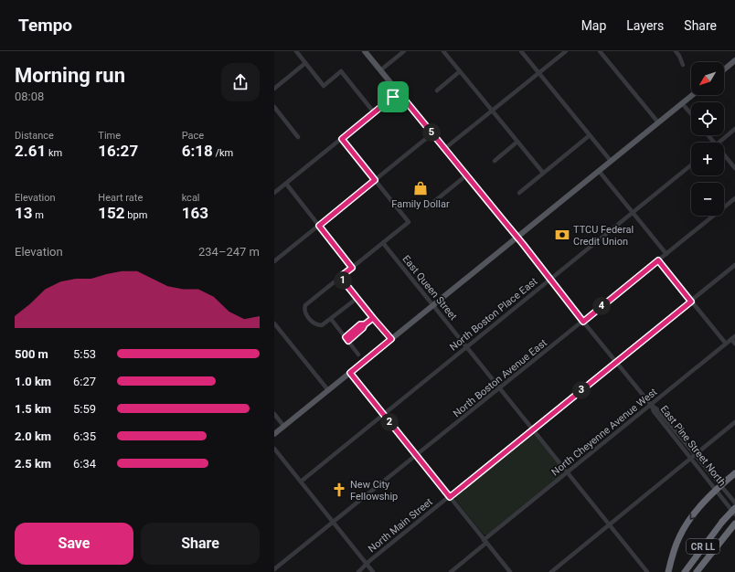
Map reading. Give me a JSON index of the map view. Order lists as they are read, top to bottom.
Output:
{
  "streets": {
    "highway": ["CR LL"],
    "main road": ["East Pine Street North"],
    "street": [
      "East Queen Street",
      "North Boston Place East",
      "North Boston Avenue East",
      "North Cheyenne Avenue West",
      "North Main Street"
    ]
  },
  "crossings": [
    ["East Queen Street", "North Boston Place East"],
    ["East Queen Street", "North Boston Avenue East"],
    ["East Queen Street", "North Cheyenne Avenue West"],
    ["East Queen Street", "North Main Street"],
    ["North Boston Place East", "East Pine Street North"],
    ["North Boston Avenue East", "East Pine Street North"],
    ["North Cheyenne Avenue West", "East Pine Street North"],
    ["East Pine Street North", "North Main Street"]
  ],
  "places": {
    "shop": ["Family Dollar"],
    "bank": ["TTCU Federal Credit Union"],
    "church": ["New City Fellowship"]
  },
  "north": "bottom left",
  "page": {
    "header": "Tempo",
    "nav": ["Map", "Layers", "Share"],
    "heading": ["Morning run", "08:08"],
    "map_buttons": ["+", "−"],
    "stats": [
      ["Distance", "2.61 km"],
      ["Time", "16:27"],
      ["Pace", "6:18 /km"],
      ["Elevation", "13 m"],
      ["Heart rate", "152 bpm"],
      ["kcal", "163"]
    ],
    "pins": [
      "5",
      "1",
      "4",
      "3",
      "2"
    ],
    "chart": ["Elevation", "234–247 m"],
    "list": [
      {
        "name": "500 m",
        "note": "5:53"
      },
      {
        "name": "1.0 km",
        "note": "6:27"
      },
      {
        "name": "1.5 km",
        "note": "5:59"
      },
      {
        "name": "2.0 km",
        "note": "6:35"
      },
      {
        "name": "2.5 km",
        "note": "6:34"
      }
    ],
    "buttons": ["Save", "Share"]
  }
}
